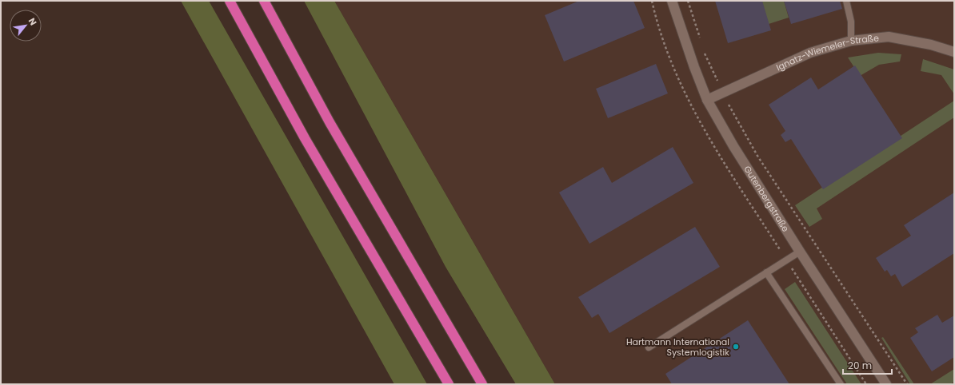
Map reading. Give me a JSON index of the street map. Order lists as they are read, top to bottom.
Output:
{
  "streets": {
    "street": ["Ignatz-Wiemeler-Straße", "Gutenbergstraße"]
  },
  "crossings": [
    ["Ignatz-Wiemeler-Straße", "Gutenbergstraße"]
  ],
  "places": ["Hartmann International Systemlogistik"],
  "scale_bar": "20 m",
  "north": "top right"
}
